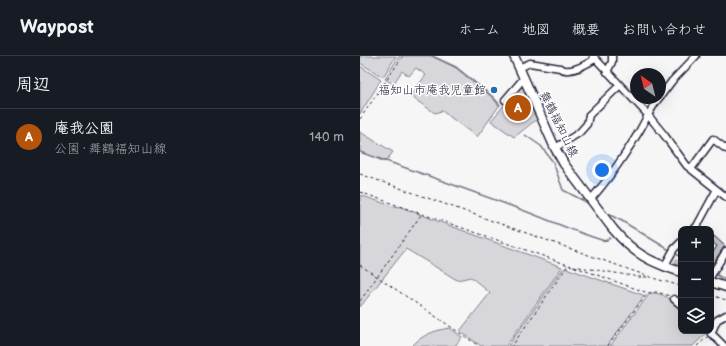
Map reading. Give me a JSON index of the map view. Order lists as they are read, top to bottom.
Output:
{
  "streets": {
    "main road": ["舞鶴福知山線"]
  },
  "places": ["福知山市庵我児童館"],
  "north": "top left",
  "page": {
    "header": "Waypost",
    "nav": [
      "ホーム",
      "地図",
      "概要",
      "お問い合わせ"
    ],
    "heading": "周辺",
    "pins": "A",
    "list": [
      {
        "mark": "A",
        "name": "庵我公園",
        "note": "公園 · 舞鶴福知山線",
        "value": "140 m"
      }
    ],
    "map_buttons": ["+", "−"]
  }
}
